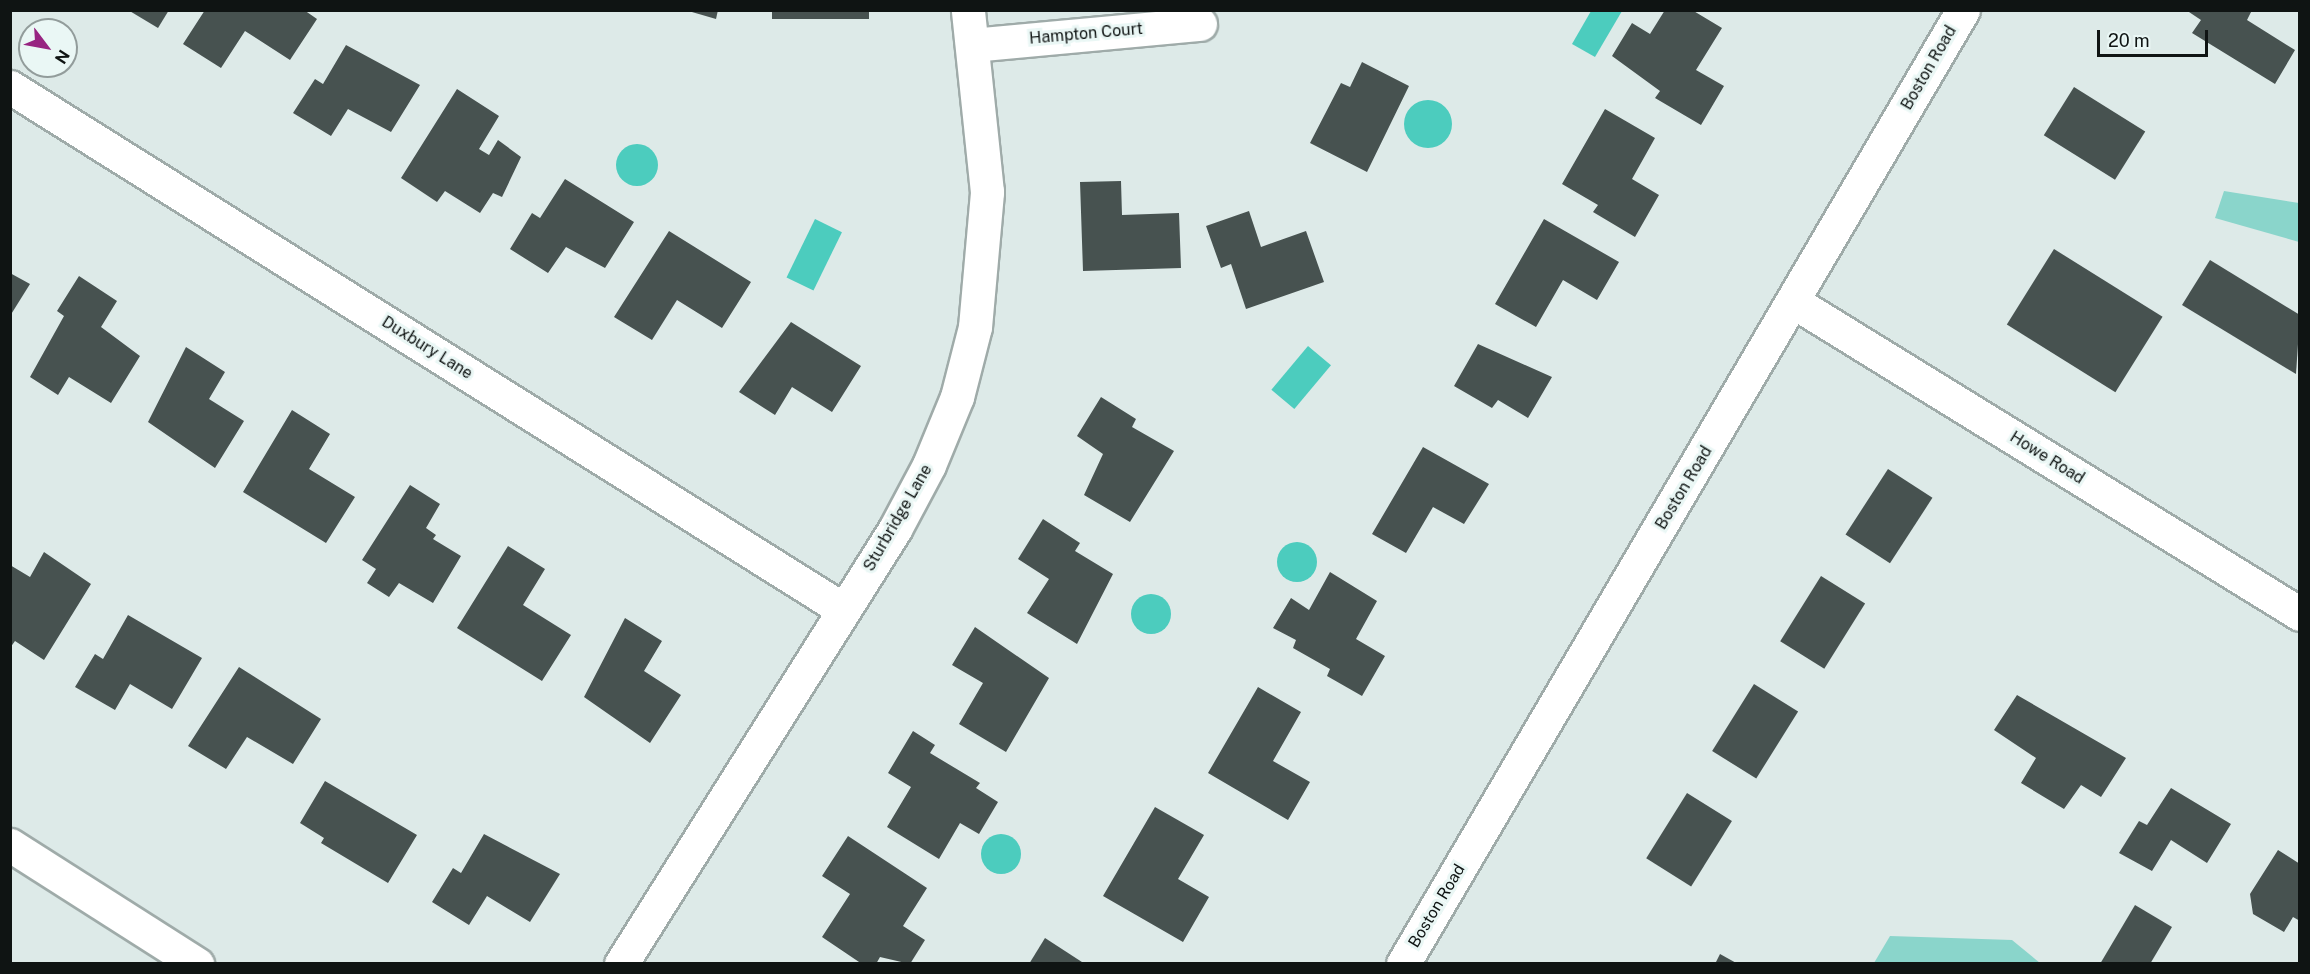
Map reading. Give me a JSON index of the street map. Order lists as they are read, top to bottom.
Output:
{
  "streets": {
    "street": [
      "Hampton Court",
      "Boston Road",
      "Duxbury Lane",
      "Howe Road",
      "Sturbridge Lane"
    ]
  },
  "crossings": [
    ["Hampton Court", "Sturbridge Lane"],
    ["Boston Road", "Howe Road"],
    ["Duxbury Lane", "Sturbridge Lane"]
  ],
  "scale_bar": "20 m",
  "north": "bottom right"
}
